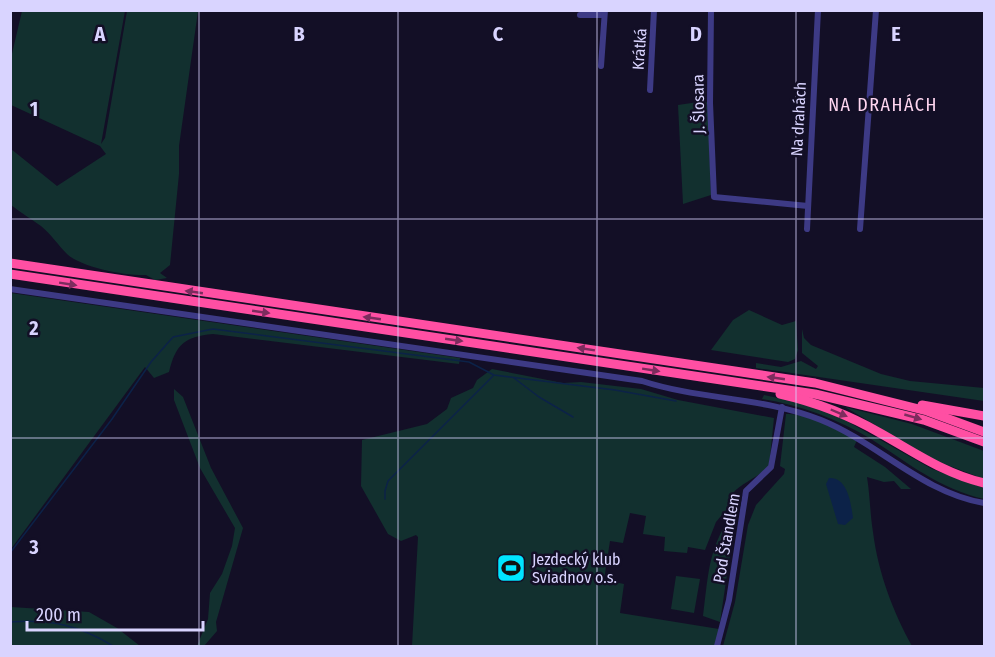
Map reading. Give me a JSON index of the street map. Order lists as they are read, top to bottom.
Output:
{
  "streets": {
    "street": [
      "Krátká",
      "J. Šlosara",
      "Na drahách",
      "Pod Štandlem"
    ]
  },
  "crossings": [
    ["J. Šlosara", "Na drahách"]
  ],
  "districts": ["NA DRAHÁCH"],
  "places": {
    "sports": ["Jezdecký klub Sviadnov o.s."]
  },
  "scale_bar": "200 m",
  "grid": {
    "columns": [
      "A",
      "B",
      "C",
      "D",
      "E"
    ],
    "rows": ["1", "2", "3"]
  }
}
